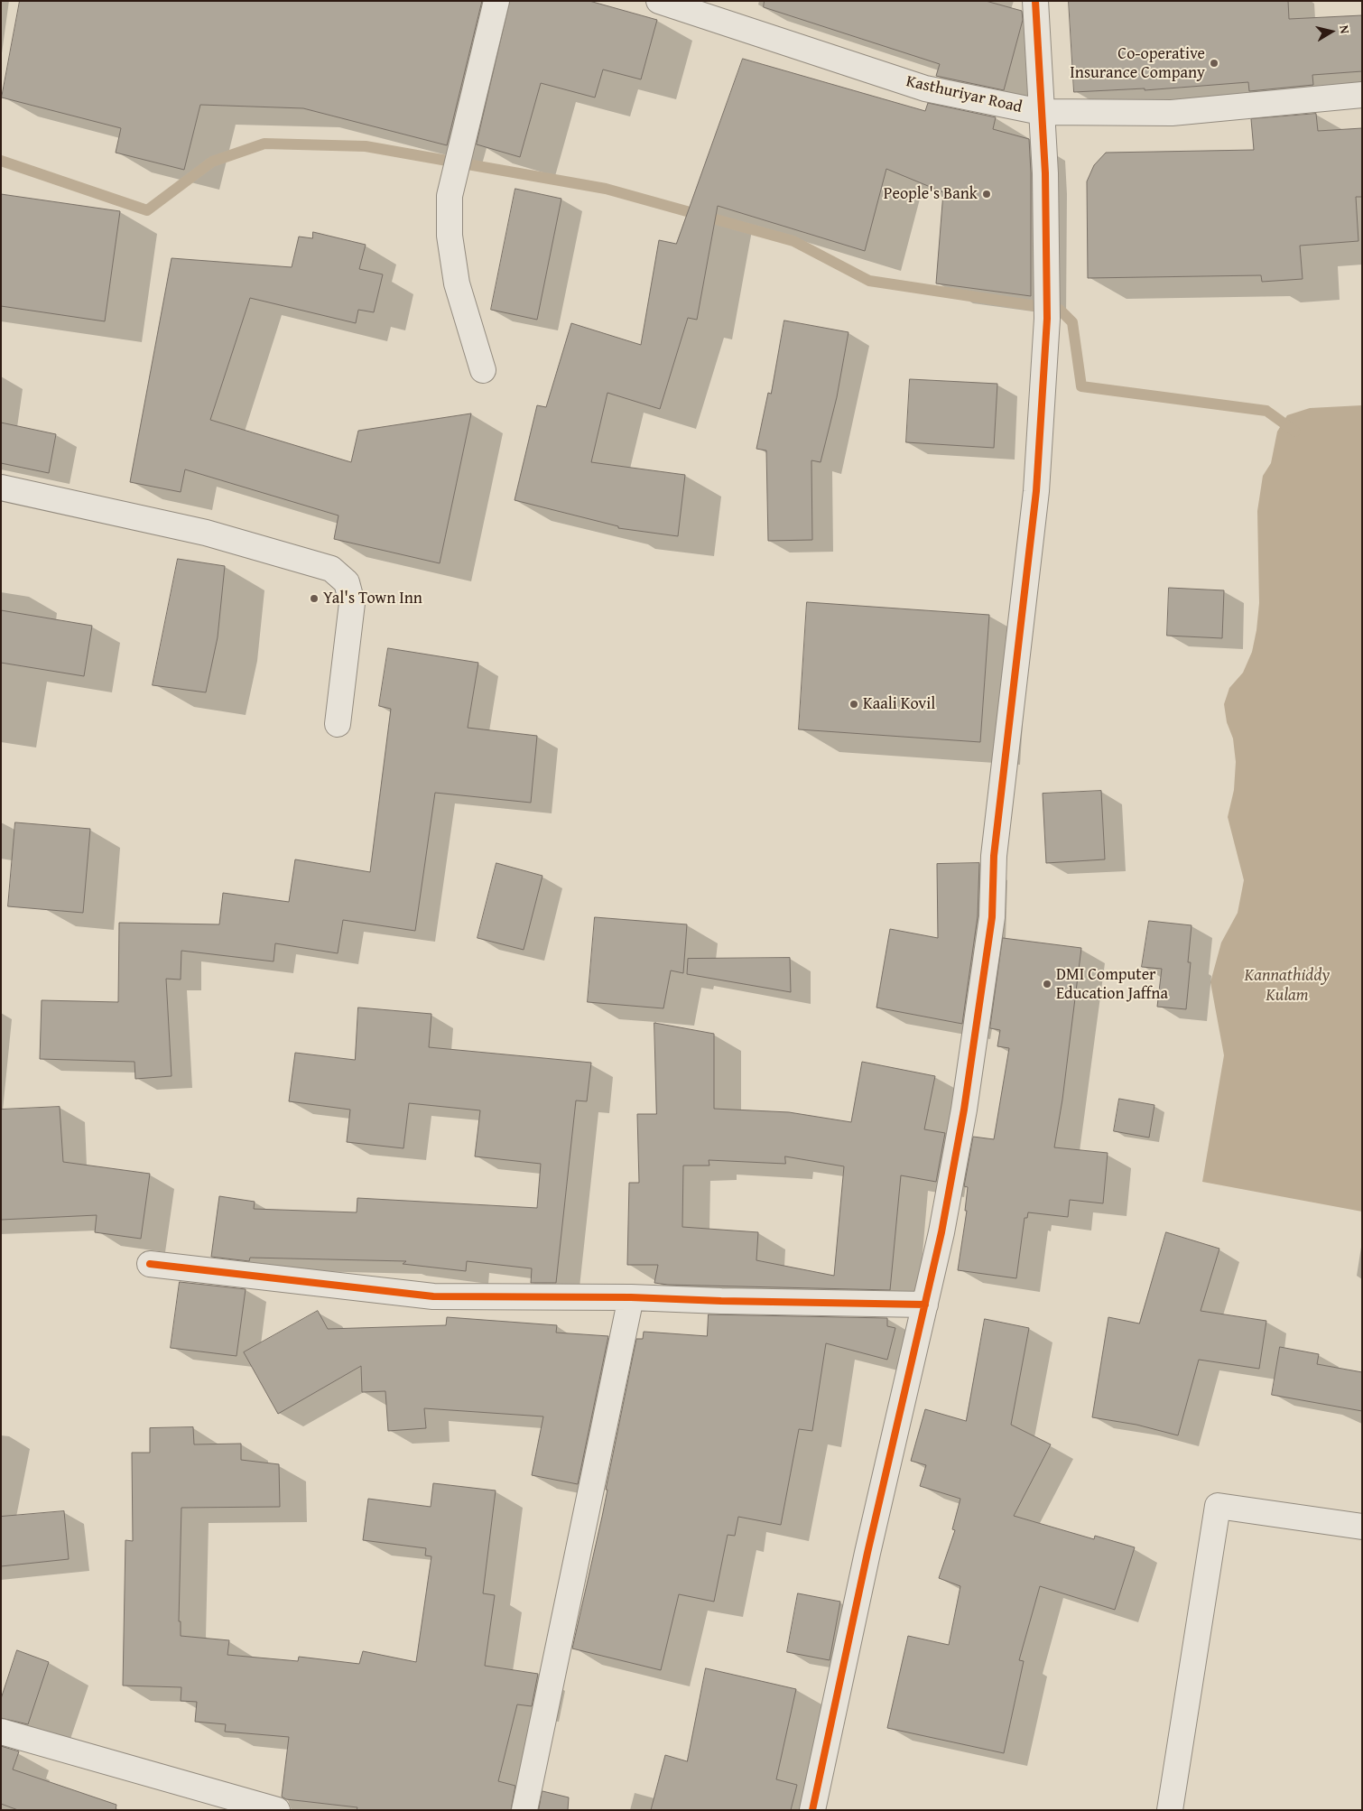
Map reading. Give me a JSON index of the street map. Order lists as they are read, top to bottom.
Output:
{
  "streets": {
    "street": ["Kasthuriyar Road"]
  },
  "water": ["Kannathiddy Kulam"],
  "places": [
    "Co-operative Insurance Company",
    "People's Bank",
    "Yal's Town Inn",
    "Kaali Kovil",
    "DMI Computer Education Jaffna"
  ],
  "north": "right"
}
